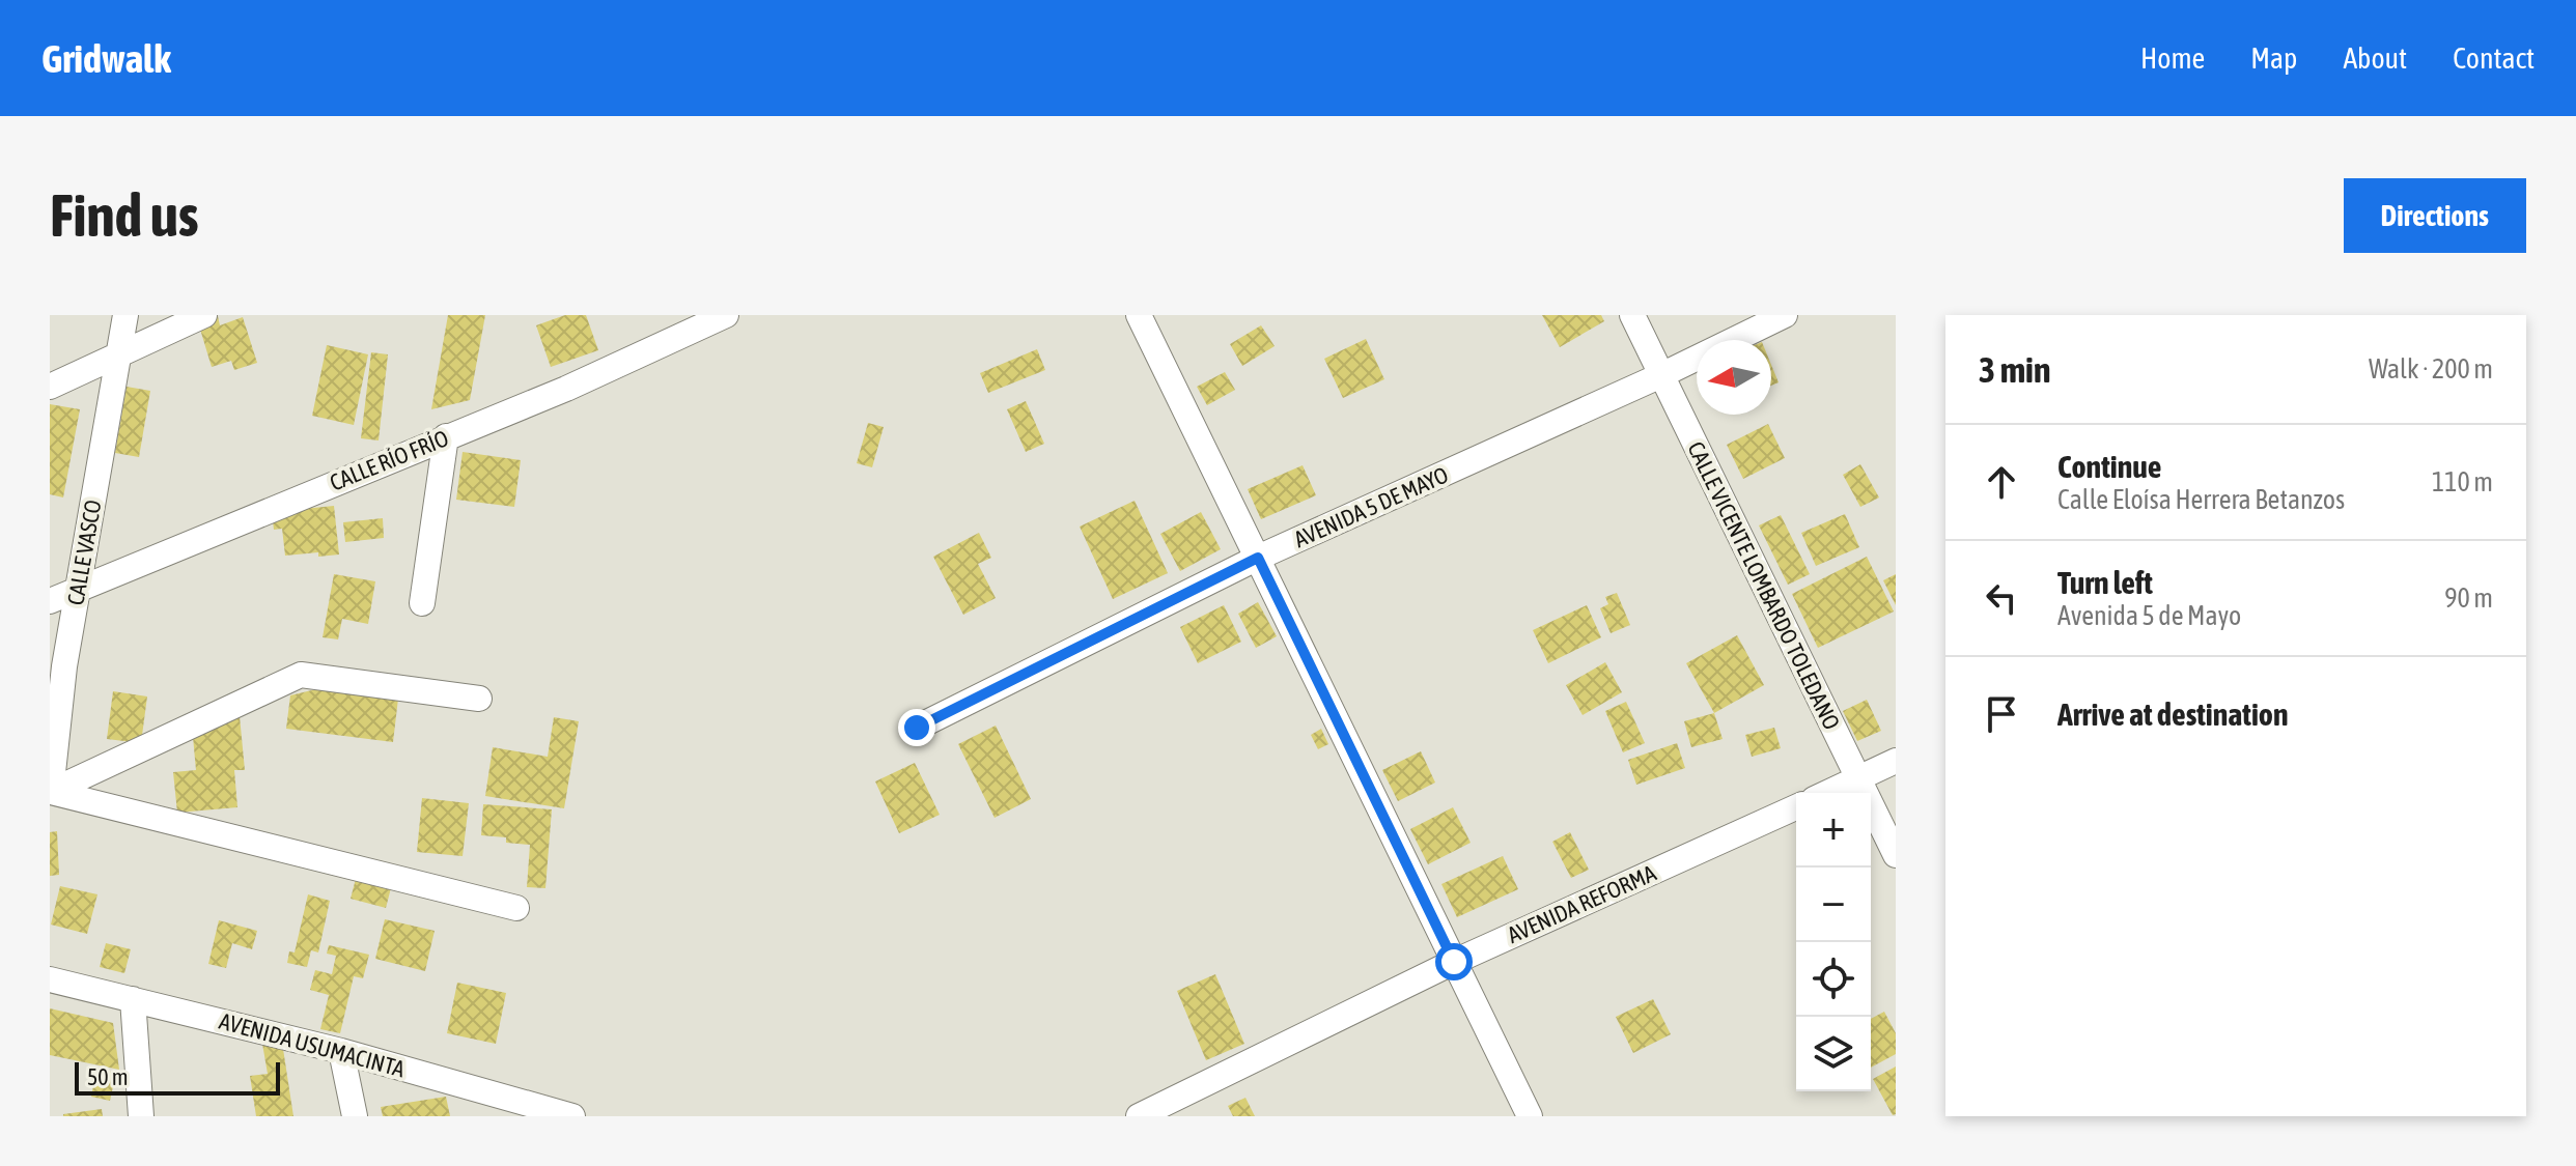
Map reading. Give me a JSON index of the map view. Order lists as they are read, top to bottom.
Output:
{
  "streets": {
    "street": [
      "CALLE RÍO FRÍO",
      "AVENIDA 5 DE MAYO",
      "CALLE VASCO",
      "CALLE VICENTE LOMBARDO TOLEDANO",
      "AVENIDA REFORMA",
      "AVENIDA USUMACINTA"
    ]
  },
  "crossings": [
    ["CALLE RÍO FRÍO", "CALLE VASCO"],
    ["AVENIDA 5 DE MAYO", "CALLE VICENTE LOMBARDO TOLEDANO"]
  ],
  "scale_bar": "50 m",
  "north": "left",
  "page": {
    "header": "Gridwalk",
    "nav": [
      "Home",
      "Map",
      "About",
      "Contact"
    ],
    "buttons": "Directions",
    "title": "Find us",
    "heading": ["3 min", "Walk · 200 m"],
    "list": [
      ["Continue", "Calle Eloísa Herrera Betanzos", "110 m"],
      ["Turn left", "Avenida 5 de Mayo", "90 m"],
      "Arrive at destination"
    ],
    "map_buttons": ["+", "−"],
    "scale": "50 m"
  }
}
